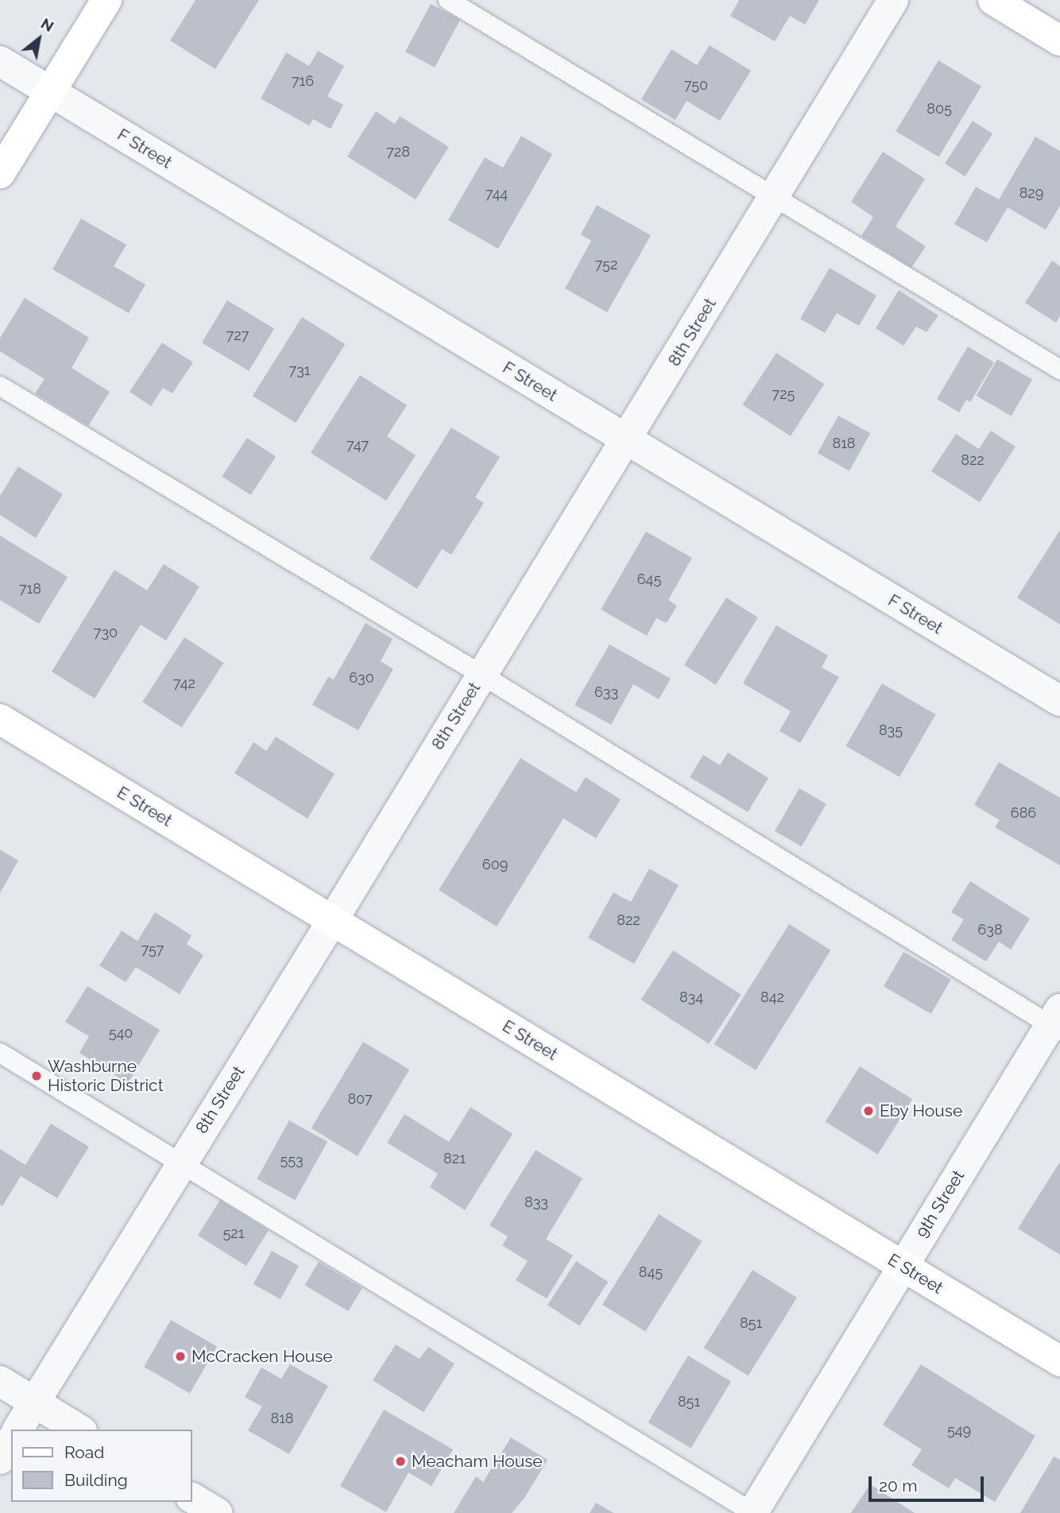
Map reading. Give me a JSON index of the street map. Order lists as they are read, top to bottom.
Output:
{
  "streets": {
    "street": [
      "F Street",
      "8th Street",
      "E Street",
      "9th Street"
    ]
  },
  "crossings": [
    ["F Street", "8th Street"],
    ["8th Street", "E Street"],
    ["E Street", "9th Street"]
  ],
  "places": [
    "Washburne Historic District",
    "Eby House",
    "McCracken House",
    "Meacham House"
  ],
  "house_numbers": [
    "716",
    "750",
    "805",
    "728",
    "829",
    "744",
    "752",
    "727",
    "731",
    "725",
    "818",
    "747",
    "822",
    "645",
    "718",
    "730",
    "630",
    "742",
    "633",
    "835",
    "686",
    "609",
    "822",
    "638",
    "757",
    "834",
    "842",
    "540",
    "807",
    "821",
    "553",
    "833",
    "521",
    "845",
    "851",
    "851",
    "818",
    "549"
  ],
  "legend": ["Road", "Building"],
  "scale_bar": "20 m",
  "north": "top right"
}
